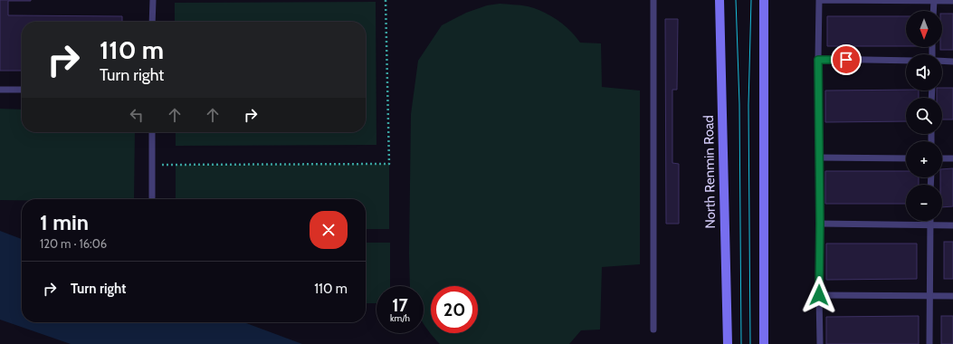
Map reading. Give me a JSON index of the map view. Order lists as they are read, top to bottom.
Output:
{
  "streets": {
    "main road": ["North Renmin Road"]
  },
  "north": "bottom",
  "page": {
    "map_buttons": ["+", "−"],
    "turn": ["110 m", "Turn right"],
    "heading": ["1 min", "120 m · 16:06"],
    "list": [
      {
        "name": "Turn right",
        "value": "110 m"
      }
    ],
    "speed": "17 km/h",
    "limit": "20"
  }
}
